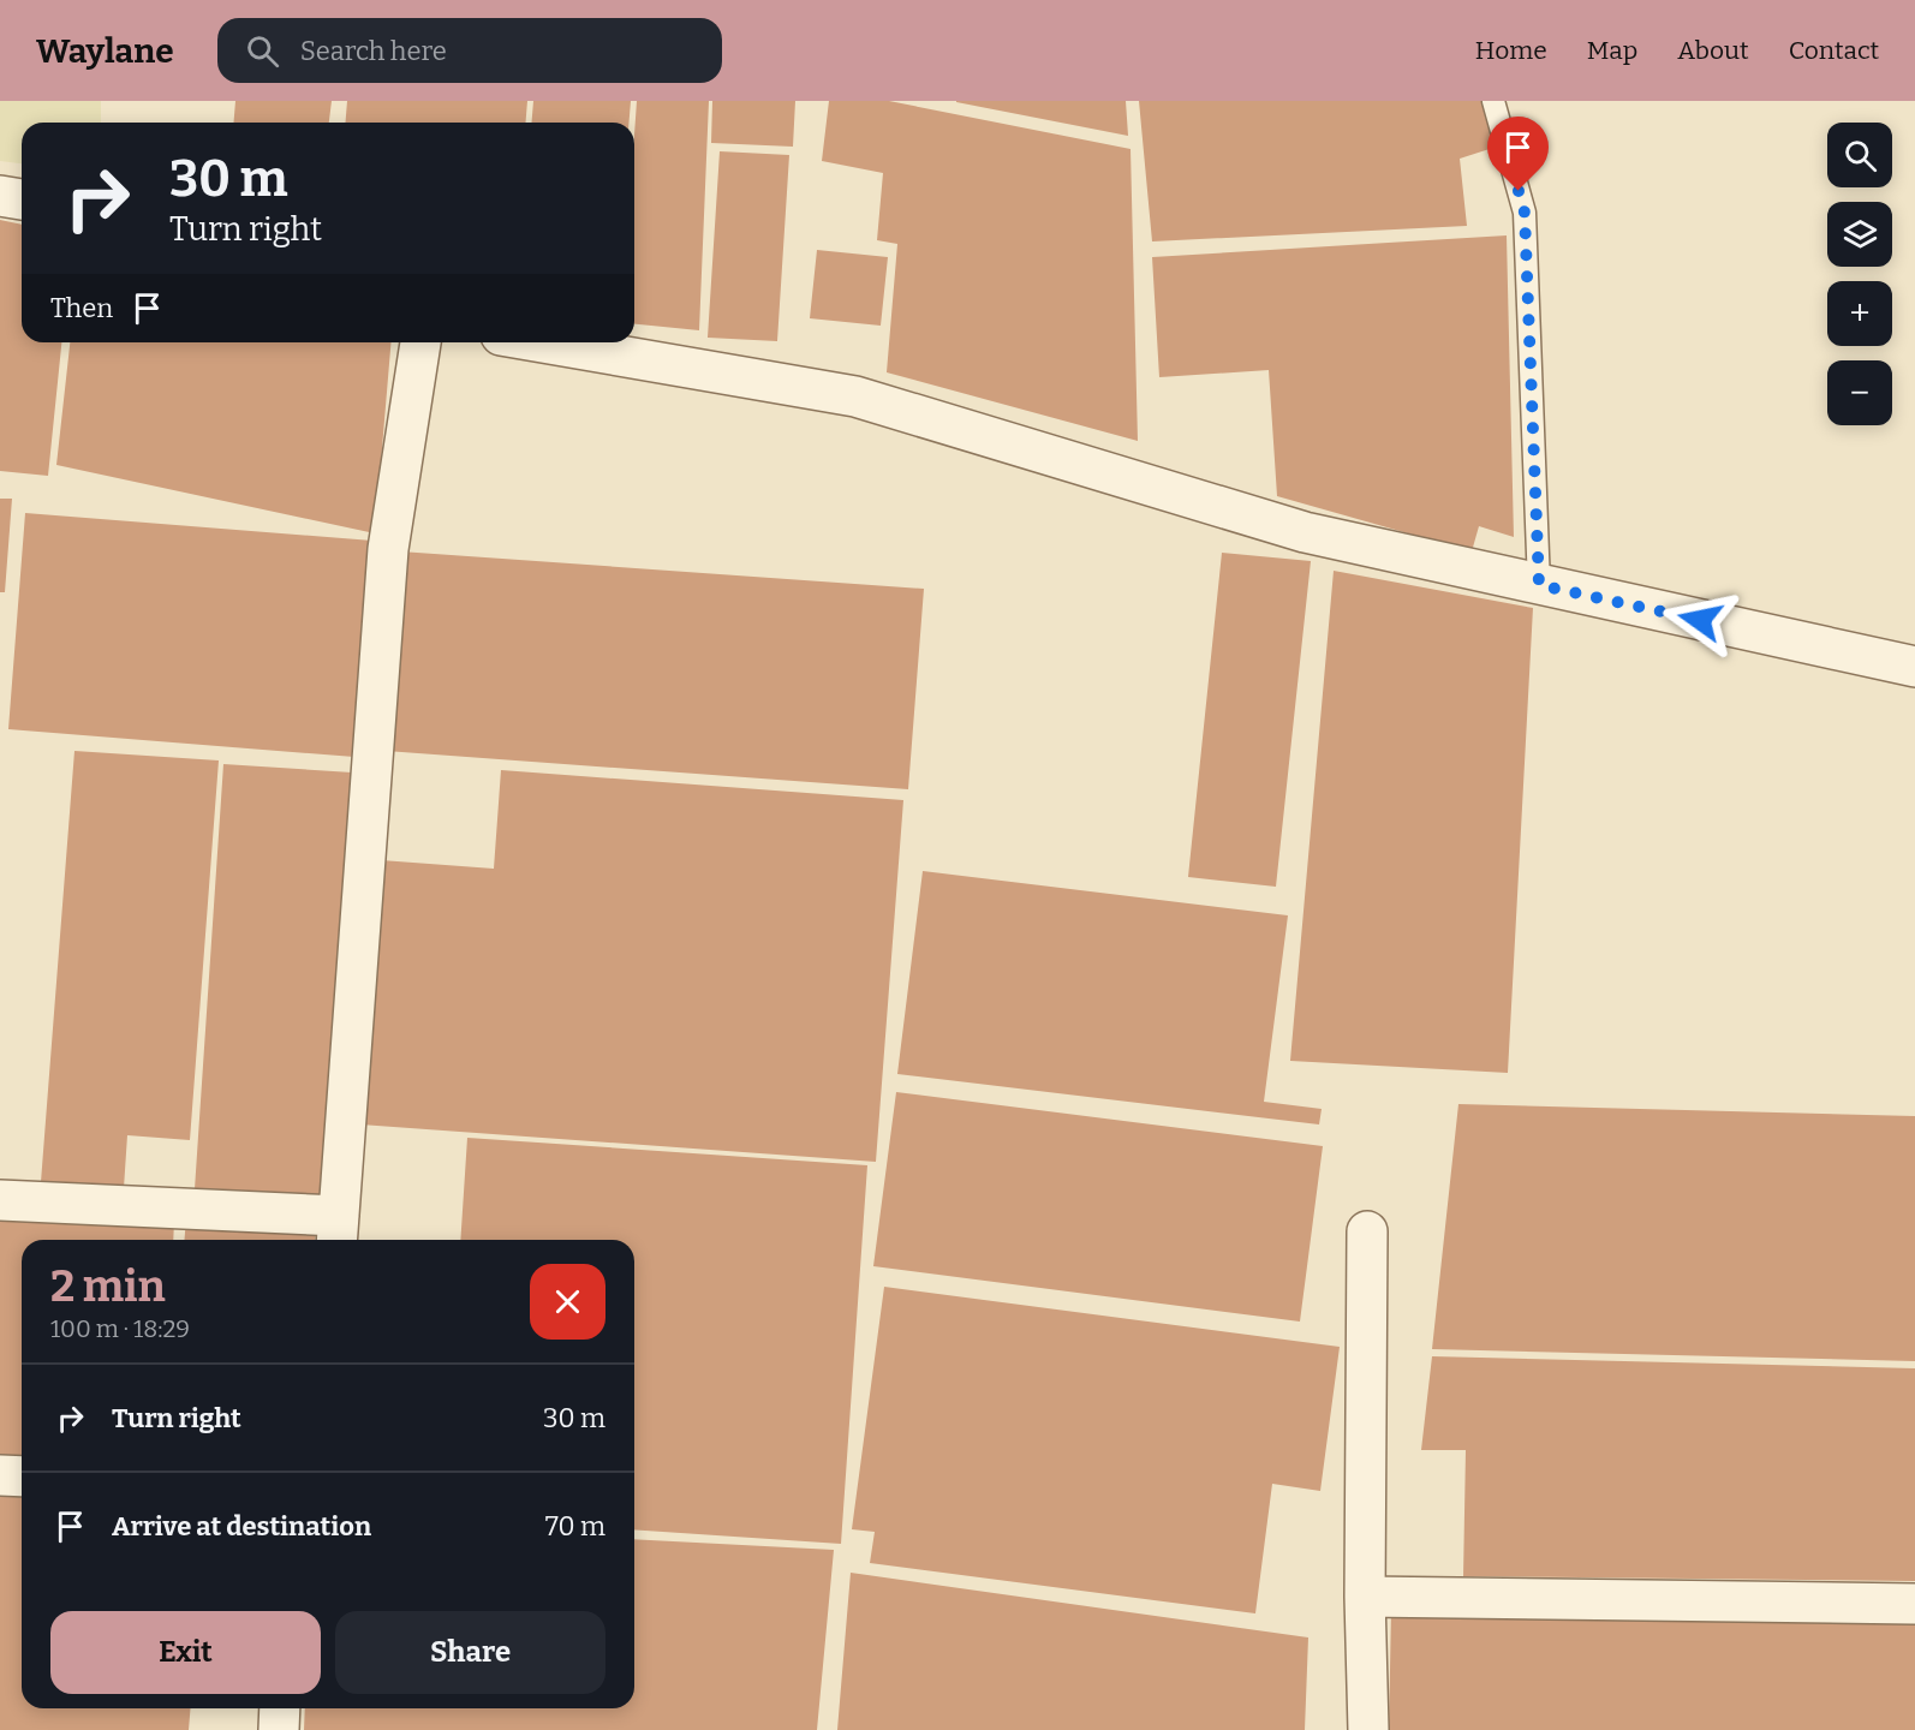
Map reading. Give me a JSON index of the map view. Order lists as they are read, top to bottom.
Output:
{
  "page": {
    "header": "Waylane",
    "search": "Search here",
    "nav": [
      "Home",
      "Map",
      "About",
      "Contact"
    ],
    "map_buttons": ["+", "−"],
    "turn": ["30 m", "Turn right"],
    "then": "Then",
    "heading": ["2 min", "100 m · 18:29"],
    "list": [
      {
        "name": "Turn right",
        "value": "30 m"
      },
      {
        "name": "Arrive at destination",
        "value": "70 m"
      }
    ],
    "buttons": ["Exit", "Share"]
  }
}
